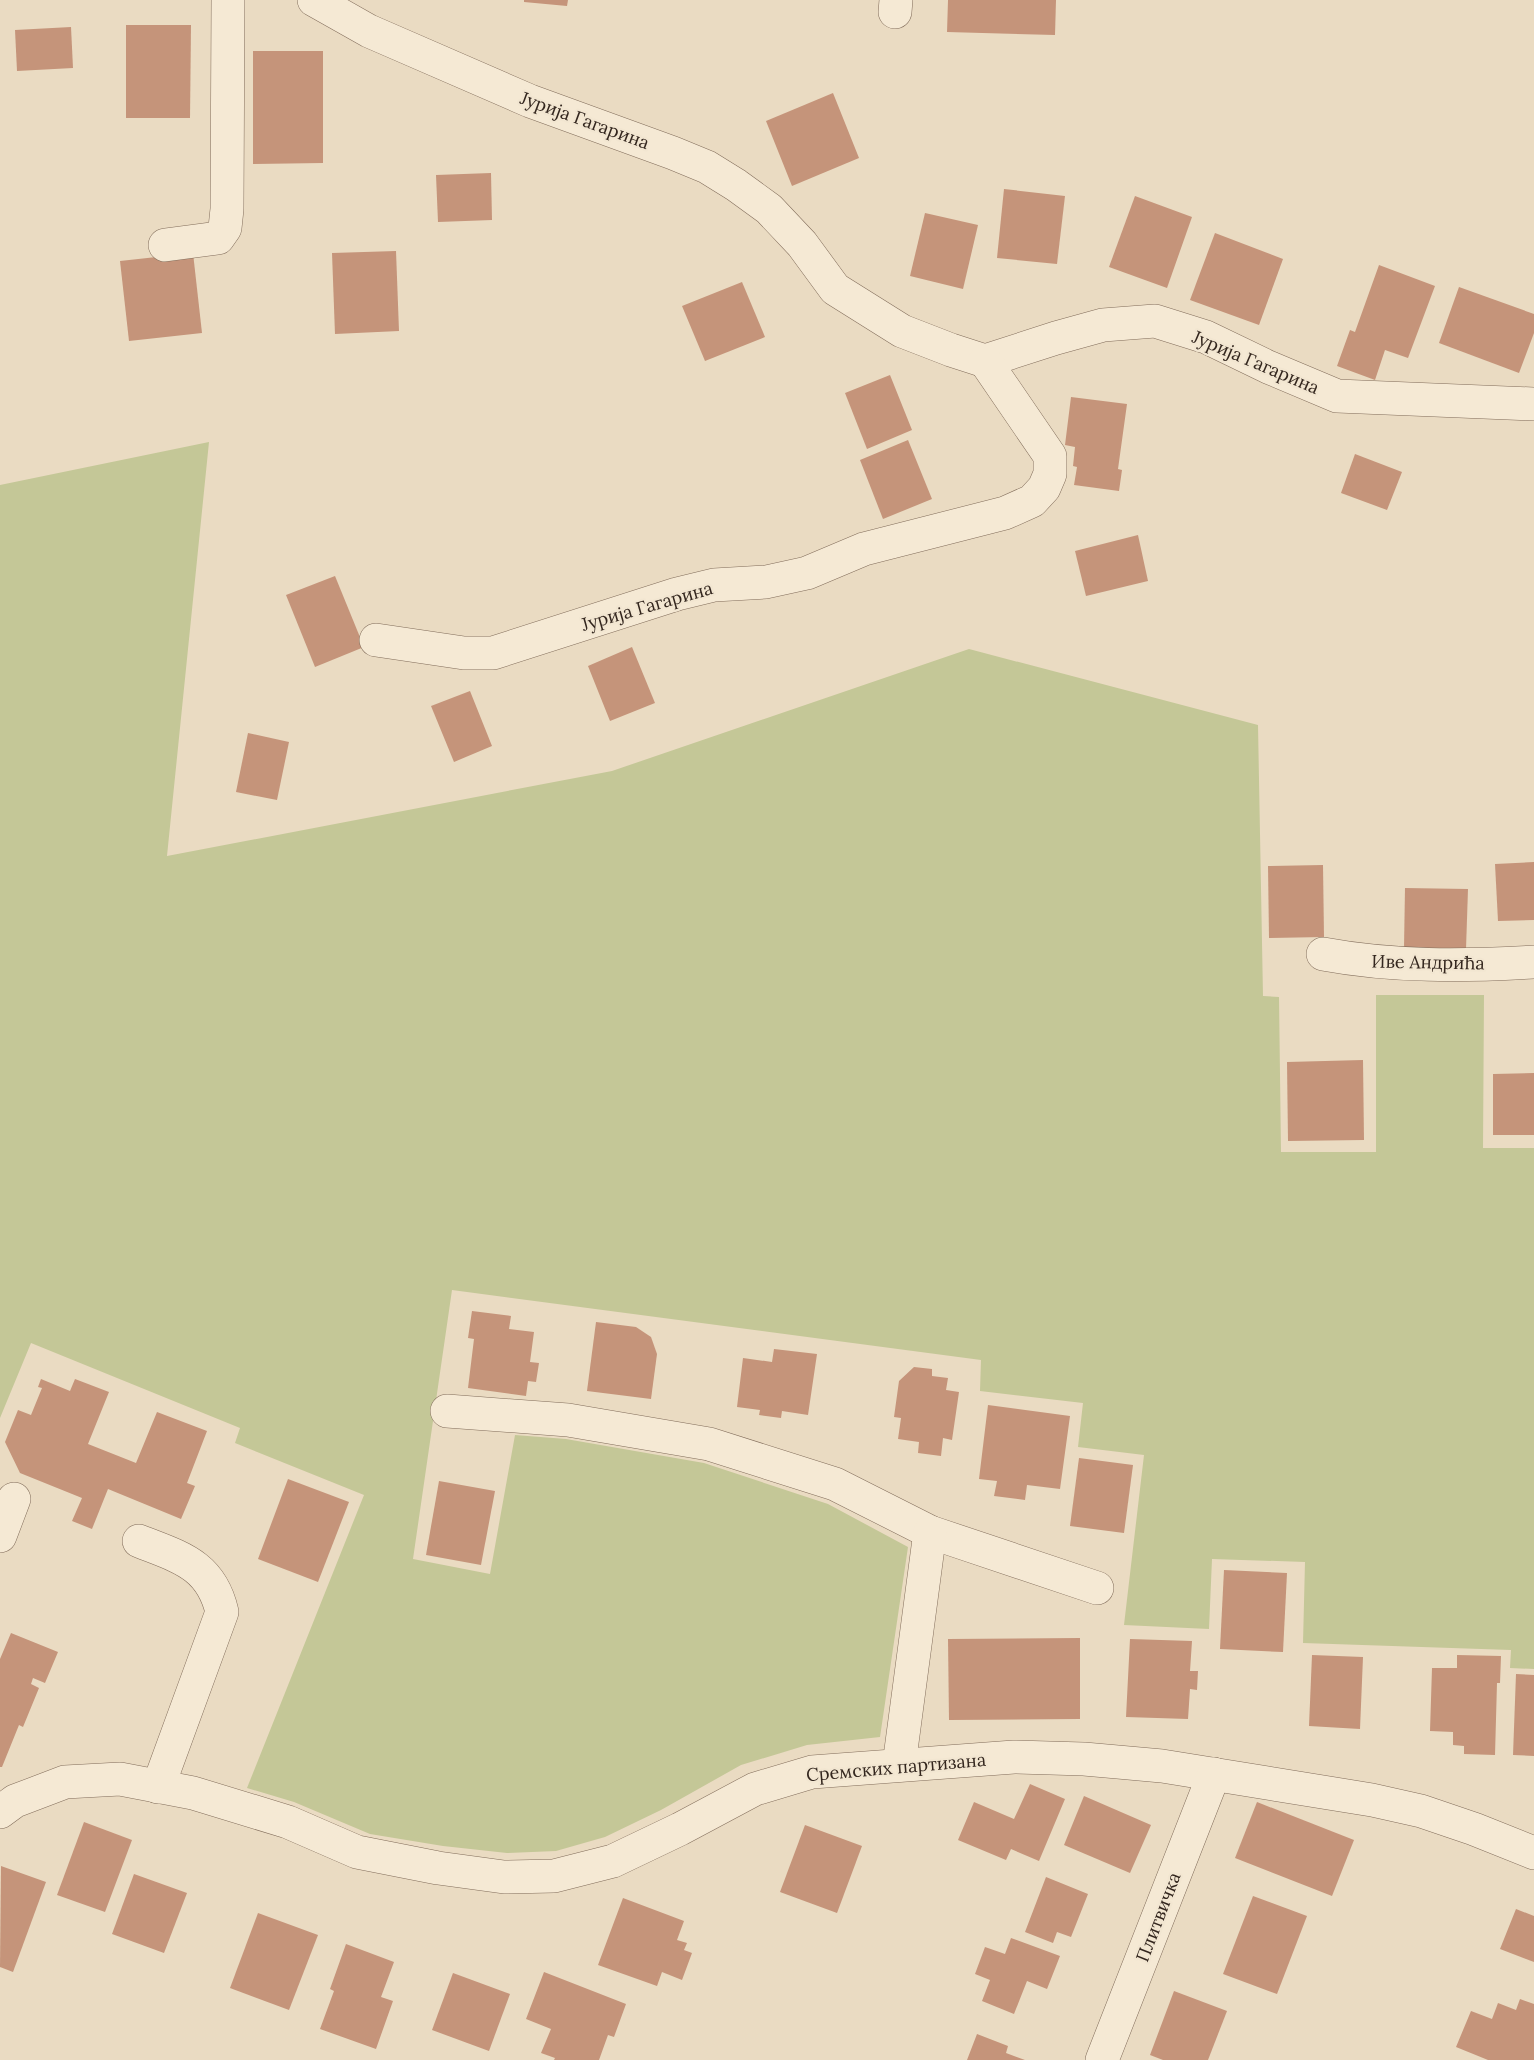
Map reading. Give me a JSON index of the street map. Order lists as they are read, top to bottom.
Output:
{
  "streets": {
    "street": [
      "Јурија Гагарина",
      "Иве Андрића",
      "Сремских партизана",
      "Плитвичка"
    ]
  },
  "crossings": [
    ["Сремских партизана", "Плитвичка"]
  ]
}
